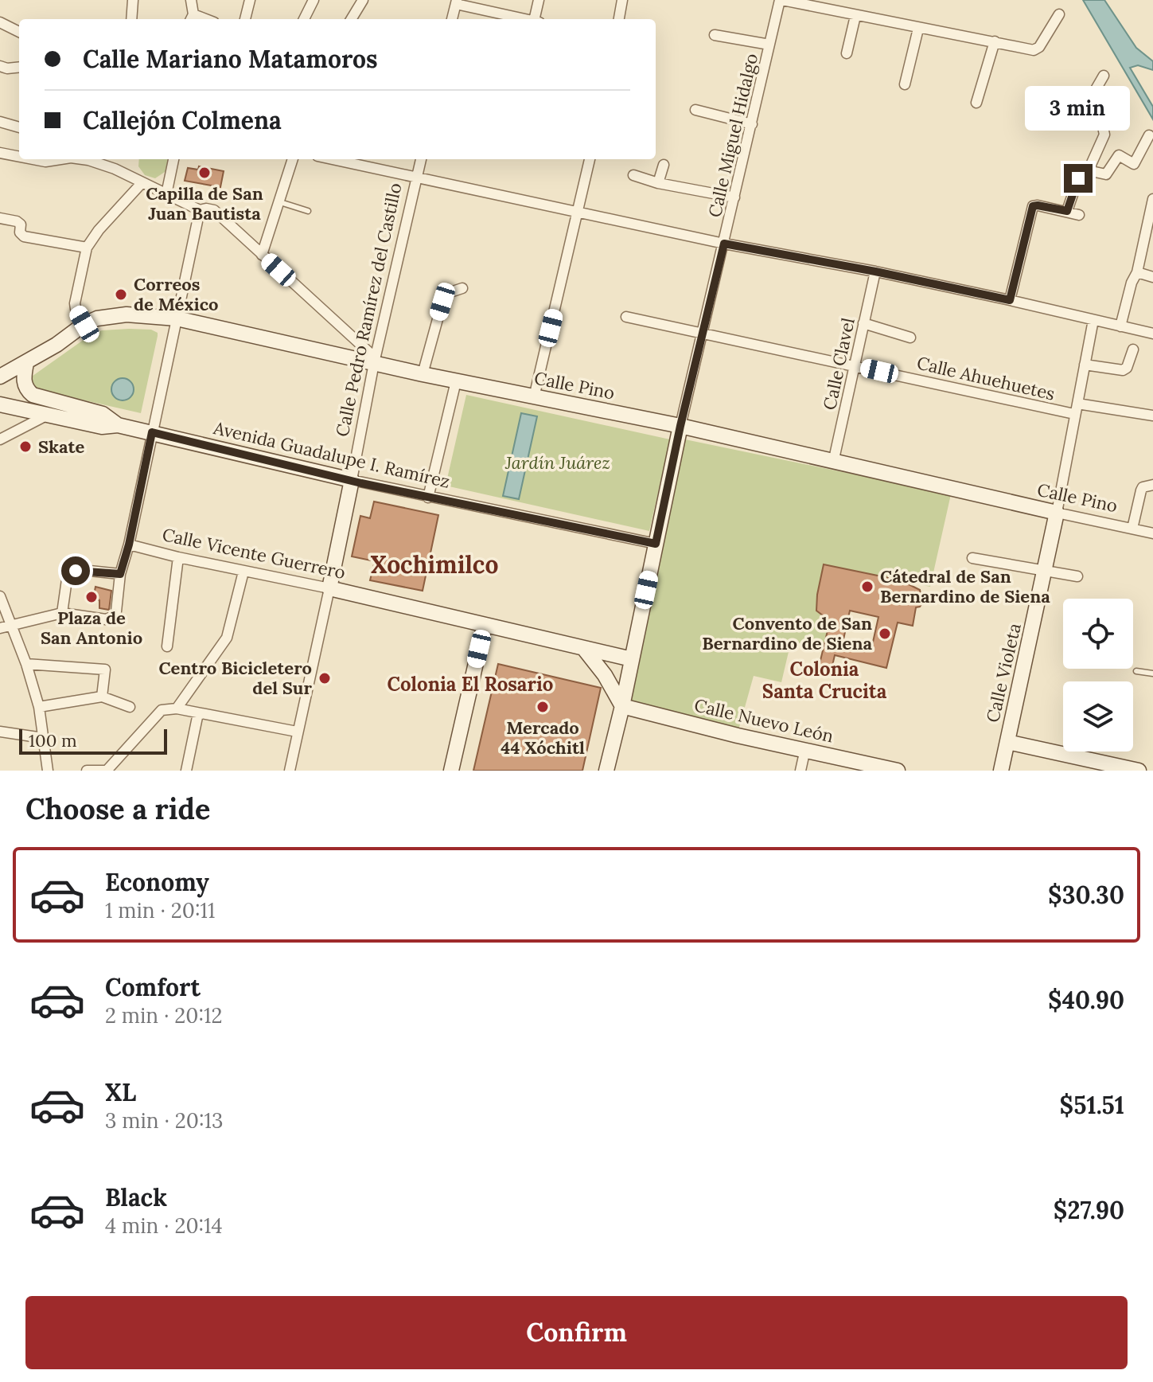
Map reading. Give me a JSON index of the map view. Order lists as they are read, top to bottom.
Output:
{
  "streets": {
    "street": [
      "Calle Miguel Hidalgo",
      "Calle Pedro Ramírez del Castillo",
      "Calle Clavel",
      "Calle Ahuehuetes",
      "Calle Pino",
      "Avenida Guadalupe I. Ramírez",
      "Calle Vicente Guerrero",
      "Calle Violeta",
      "Calle Nuevo León"
    ]
  },
  "crossings": [
    ["Calle Miguel Hidalgo", "Calle Ahuehuetes"],
    ["Calle Miguel Hidalgo", "Calle Pino"],
    ["Calle Pedro Ramírez del Castillo", "Calle Pino"],
    ["Calle Pedro Ramírez del Castillo", "Avenida Guadalupe I. Ramírez"],
    ["Calle Pedro Ramírez del Castillo", "Calle Vicente Guerrero"],
    ["Calle Clavel", "Calle Ahuehuetes"],
    ["Calle Clavel", "Calle Pino"],
    ["Calle Ahuehuetes", "Calle Violeta"],
    ["Calle Pino", "Calle Violeta"]
  ],
  "districts": ["Xochimilco", "Colonia Santa Crucita", "Colonia El Rosario"],
  "parks": ["Jardín Juárez"],
  "places": [
    "Capilla de San Juan Bautista",
    "Correos de México",
    "Skate",
    "Cátedral de San Bernardino de Siena",
    "Plaza de San Antonio",
    "Convento de San Bernardino de Siena",
    "Centro Bicicletero del Sur",
    "Mercado 44 Xóchitl"
  ],
  "scale_bar": "100 m",
  "page": {
    "banner": ["Calle Mariano Matamoros", "Callejón Colmena"],
    "bubble": "3 min",
    "scale": "100 m",
    "heading": "Choose a ride",
    "list": [
      {
        "name": "Economy",
        "note": "1 min · 20:11",
        "value": "$30.30"
      },
      {
        "name": "Comfort",
        "note": "2 min · 20:12",
        "value": "$40.90"
      },
      {
        "name": "XL",
        "note": "3 min · 20:13",
        "value": "$51.51"
      },
      {
        "name": "Black",
        "note": "4 min · 20:14",
        "value": "$27.90"
      }
    ],
    "buttons": "Confirm"
  }
}
